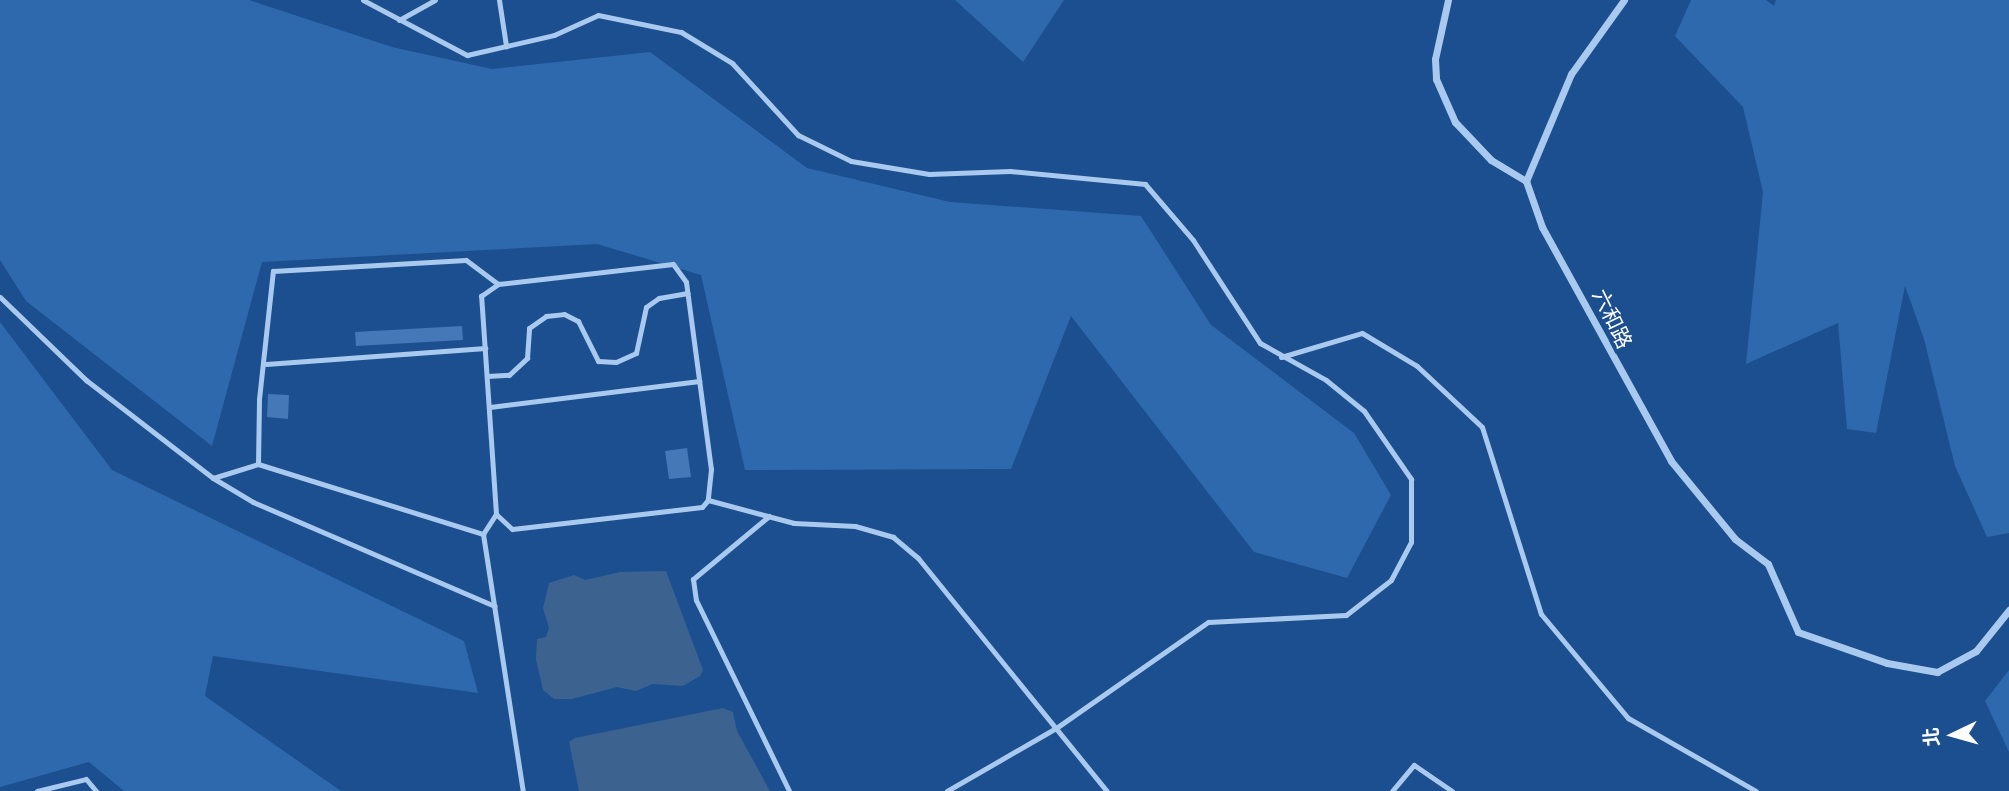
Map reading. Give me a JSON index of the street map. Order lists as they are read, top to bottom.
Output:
{
  "streets": {
    "street": ["六和路"]
  },
  "north": "left"
}
